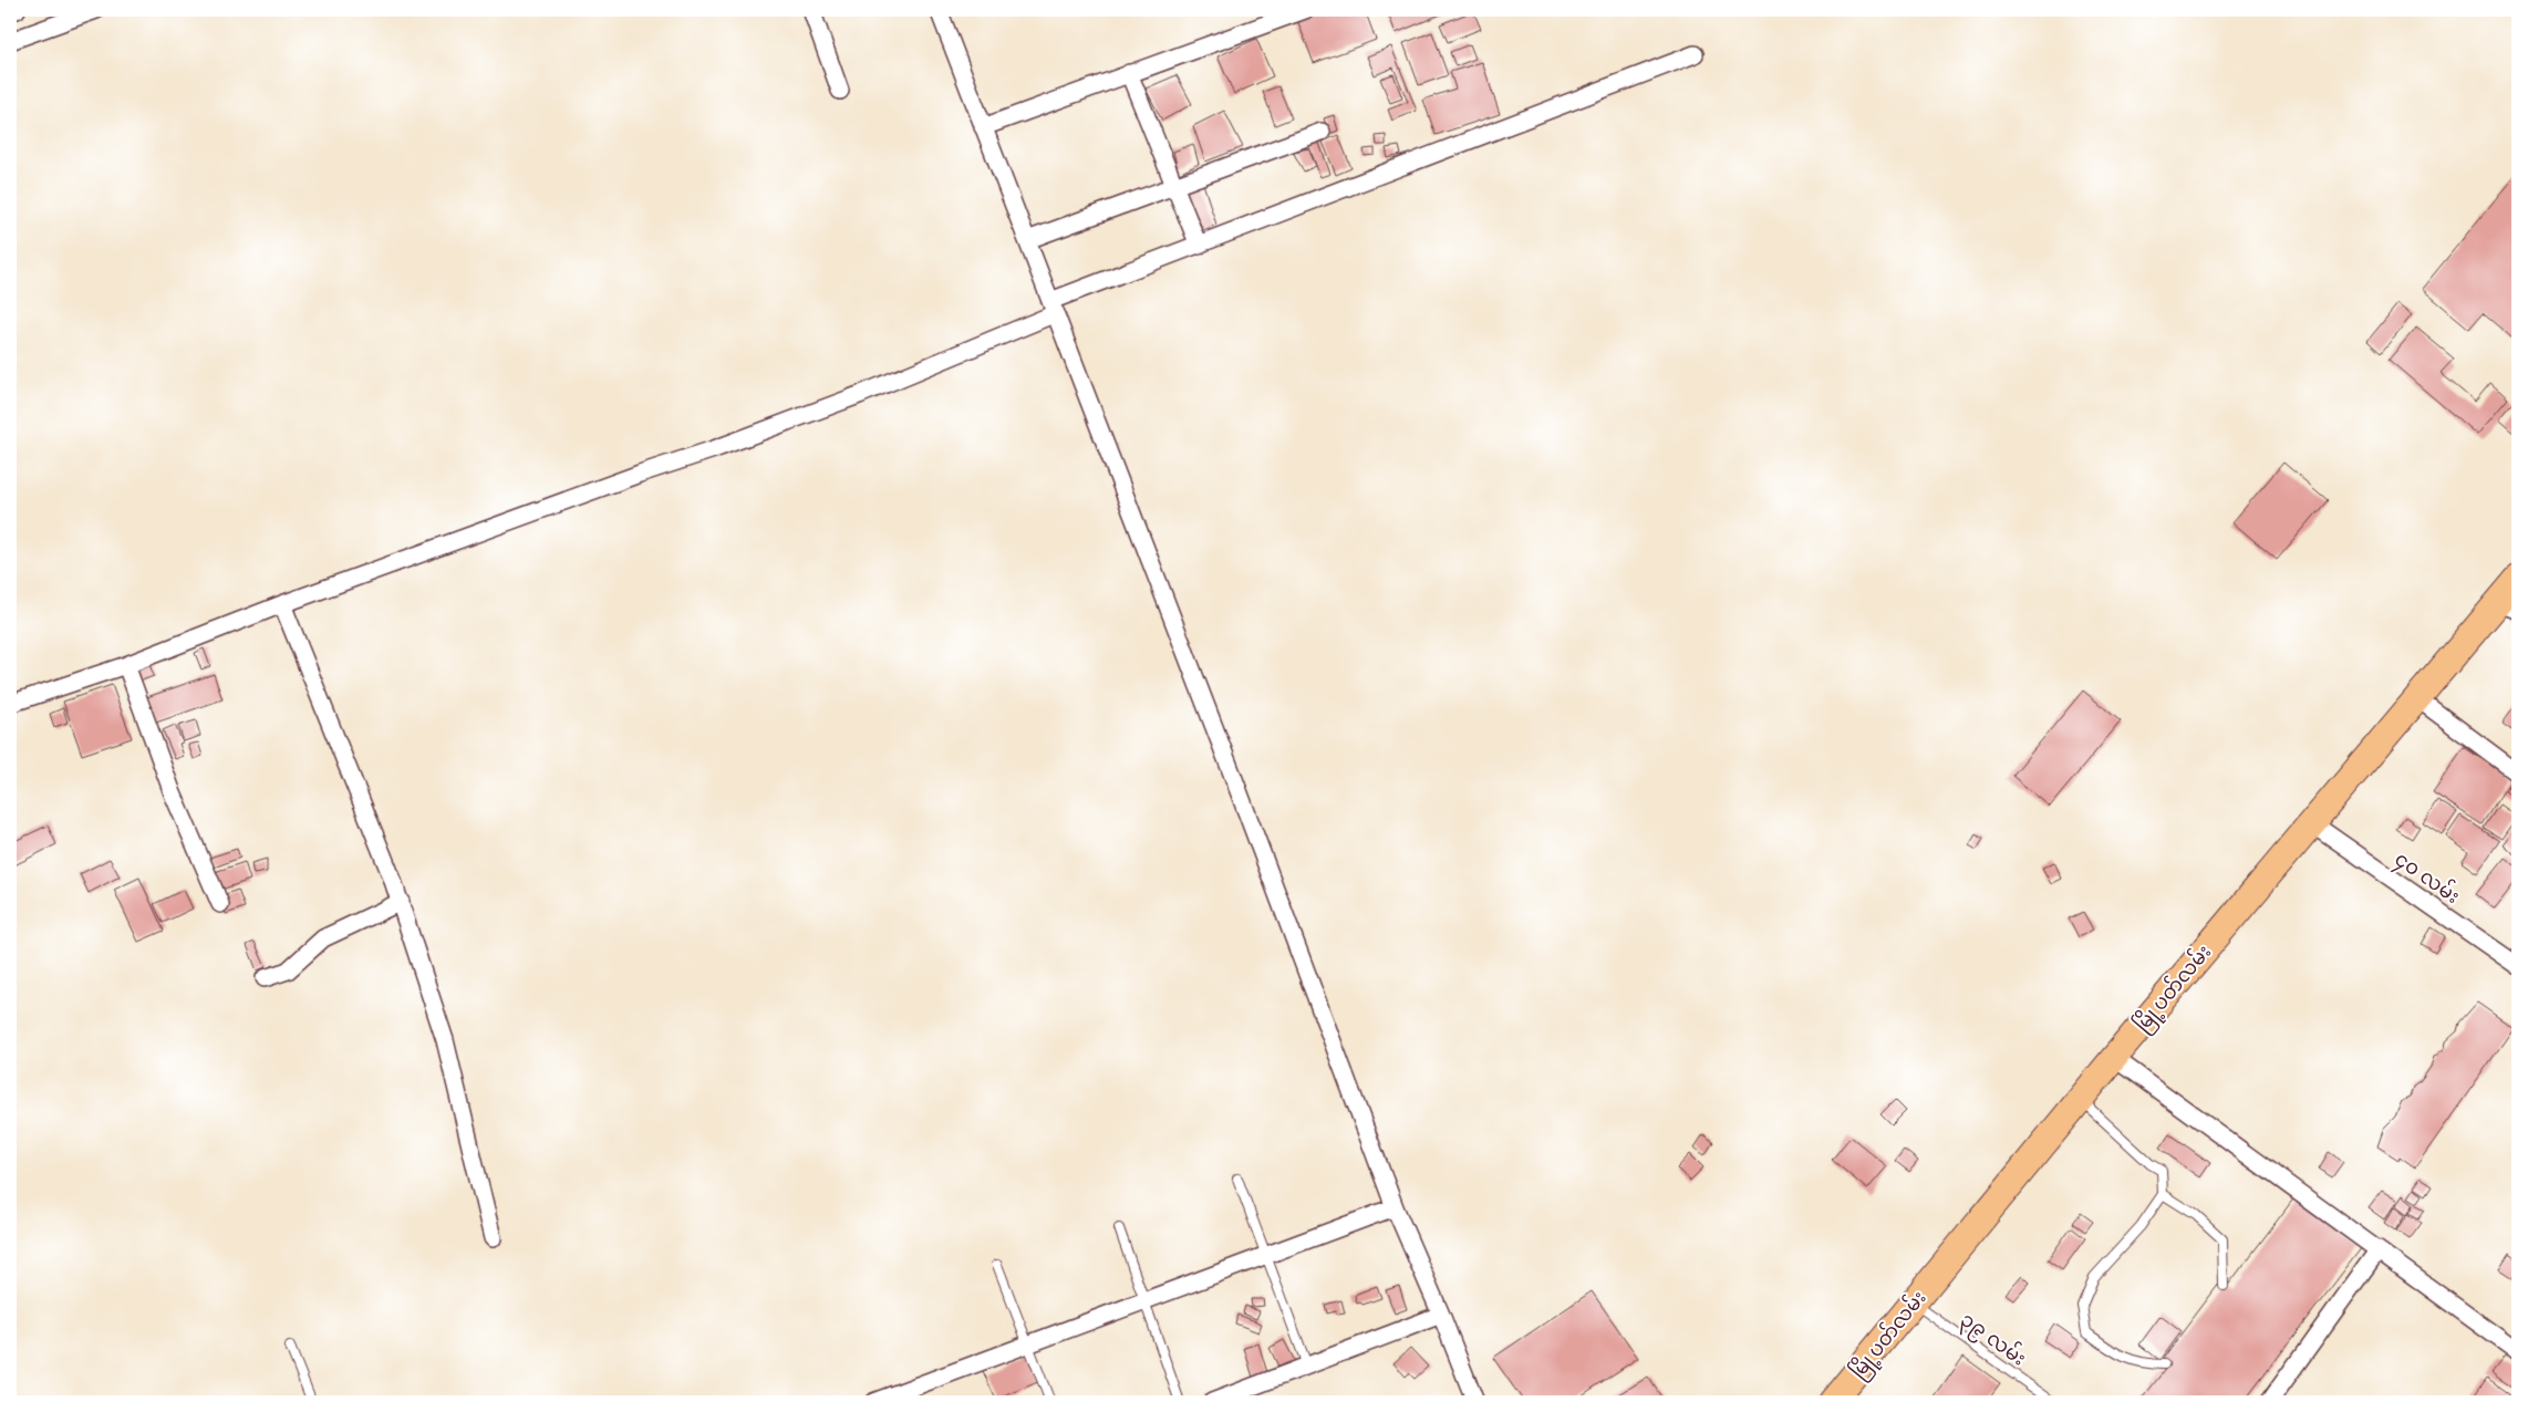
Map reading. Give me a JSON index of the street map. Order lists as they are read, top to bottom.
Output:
{
  "streets": {
    "main road": ["မြို့ပတ်လမ်း"],
    "street": ["၄၀ လမ်း"],
    "lane": ["၃၉ လမ်း"]
  },
  "crossings": [
    ["၄၀ လမ်း", "မြို့ပတ်လမ်း"],
    ["မြို့ပတ်လမ်း", "၃၉ လမ်း"]
  ]
}
